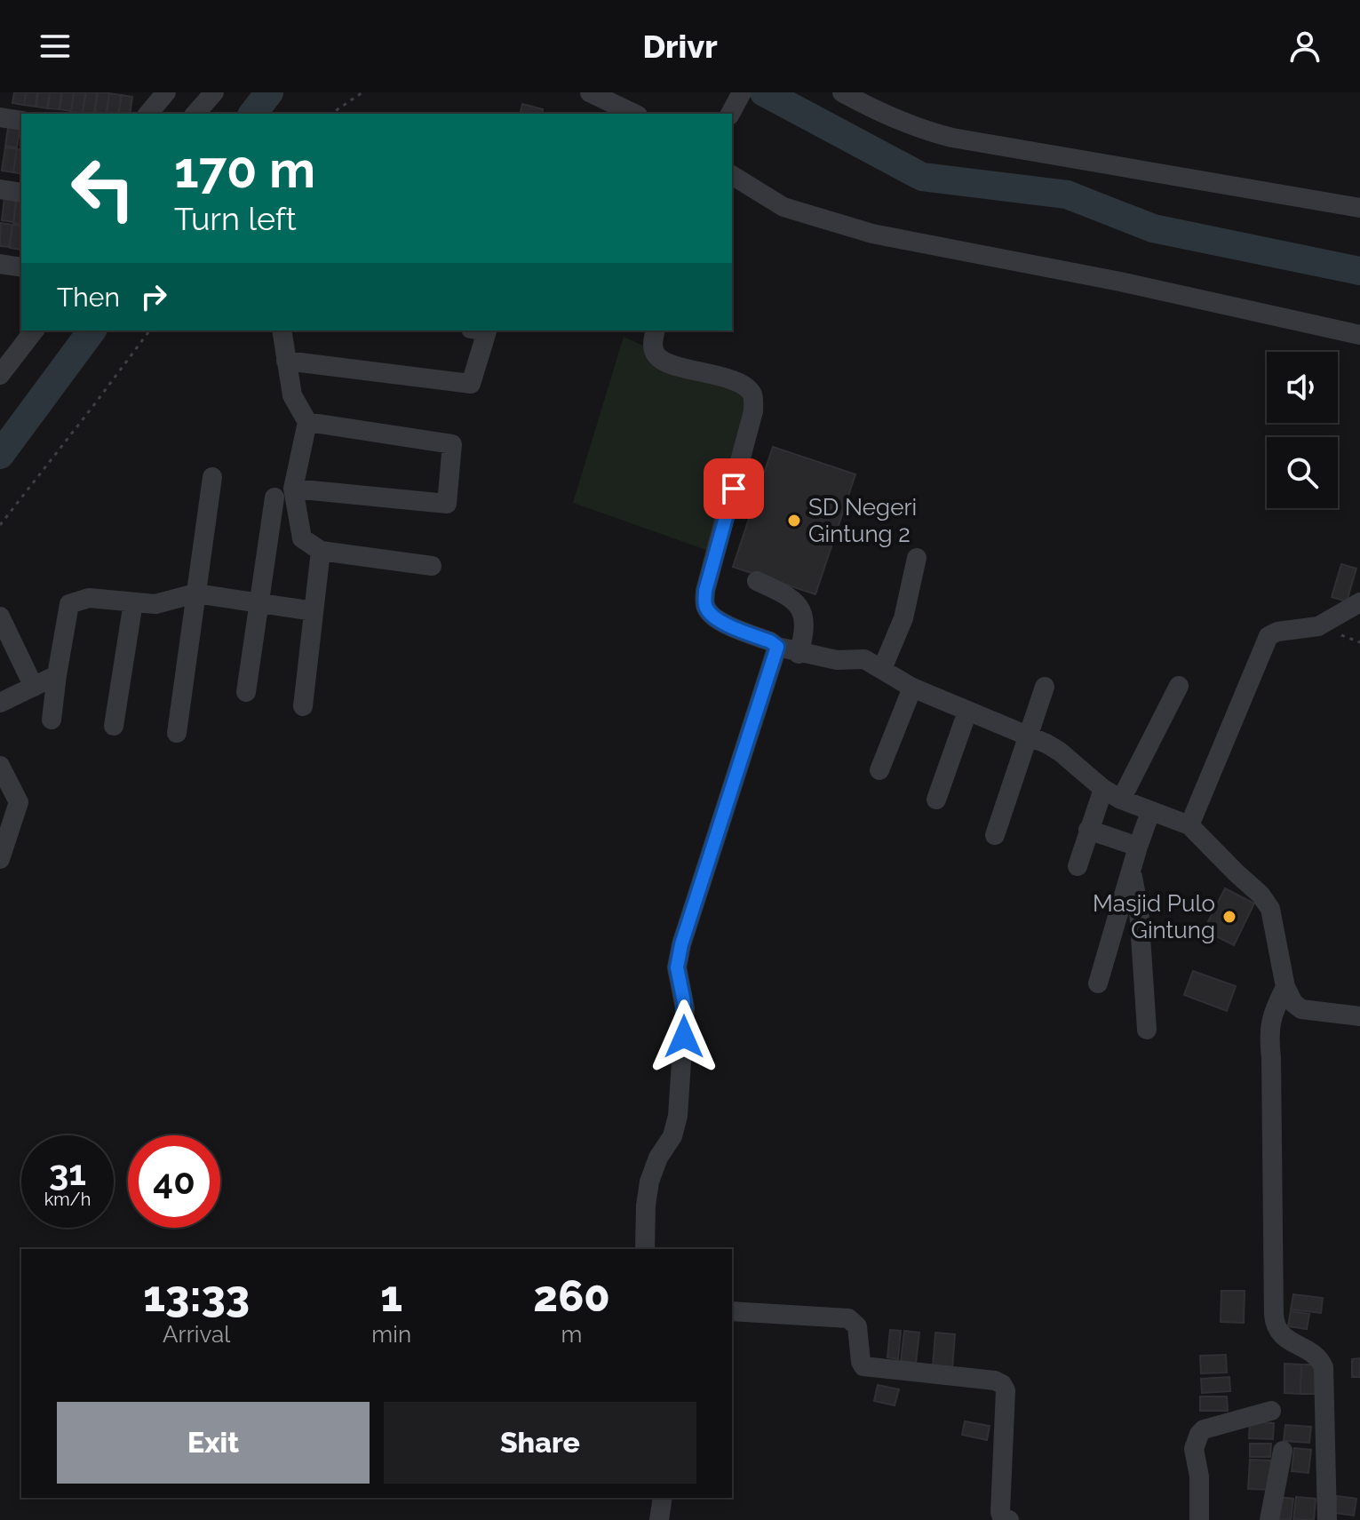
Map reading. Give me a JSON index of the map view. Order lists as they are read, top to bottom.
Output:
{
  "places": ["SD Negeri Gintung 2", "Masjid Pulo Gintung"],
  "page": {
    "header": "Drivr",
    "turn": ["170 m", "Turn left"],
    "then": "Then",
    "speed": "31 km/h",
    "limit": "40",
    "eta": [
      "13:33",
      "Arrival",
      "1",
      "min",
      "260",
      "m"
    ],
    "buttons": ["Exit", "Share"]
  }
}
